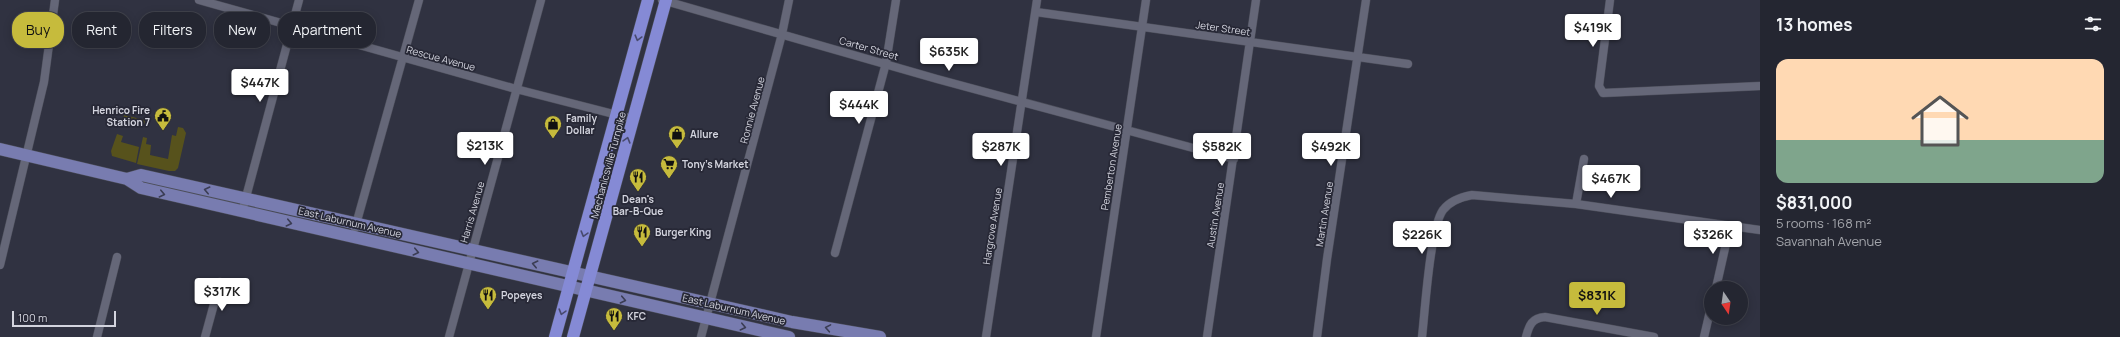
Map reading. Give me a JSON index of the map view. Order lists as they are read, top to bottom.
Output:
{
  "streets": {
    "highway": ["Mechanicsville Turnpike"],
    "main road": ["East Laburnum Avenue"],
    "street": [
      "Jeter Street",
      "Carter Street",
      "Rescue Avenue",
      "Ronnie Avenue",
      "Pemberton Avenue",
      "Harris Avenue",
      "Martin Avenue",
      "Austin Avenue",
      "Hargrove Avenue"
    ]
  },
  "crossings": [
    ["Jeter Street", "Pemberton Avenue"],
    ["Jeter Street", "Martin Avenue"],
    ["Jeter Street", "Austin Avenue"],
    ["Jeter Street", "Hargrove Avenue"],
    ["Carter Street", "Ronnie Avenue"],
    ["Carter Street", "Mechanicsville Turnpike"],
    ["Carter Street", "Pemberton Avenue"],
    ["Carter Street", "Austin Avenue"],
    ["Carter Street", "Hargrove Avenue"],
    ["Rescue Avenue", "Mechanicsville Turnpike"],
    ["Rescue Avenue", "Harris Avenue"],
    ["Ronnie Avenue", "East Laburnum Avenue"],
    ["Mechanicsville Turnpike", "East Laburnum Avenue"],
    ["Harris Avenue", "East Laburnum Avenue"]
  ],
  "places": {
    "public building": ["Henrico Fire Station 7"],
    "shop": ["Family Dollar", "Allure"],
    "supermarket": ["Tony's Market"],
    "restaurant": [
      "Dean's Bar-B-Que",
      "Burger King",
      "Popeyes",
      "KFC"
    ]
  },
  "scale_bar": "100 m",
  "north": "bottom",
  "page": {
    "heading": "13 homes",
    "chip": [
      "Buy",
      "Rent",
      "Filters",
      "New",
      "Apartment"
    ],
    "price": [
      "$419K",
      "$635K",
      "$447K",
      "$444K",
      "$213K",
      "$287K",
      "$582K",
      "$492K",
      "$467K",
      "$226K",
      "$326K",
      "$317K",
      "$831K"
    ],
    "list": [
      {
        "name": "$831,000",
        "note": "5 rooms · 168 m² · Savannah Avenue"
      }
    ],
    "scale": "100 m"
  }
}
